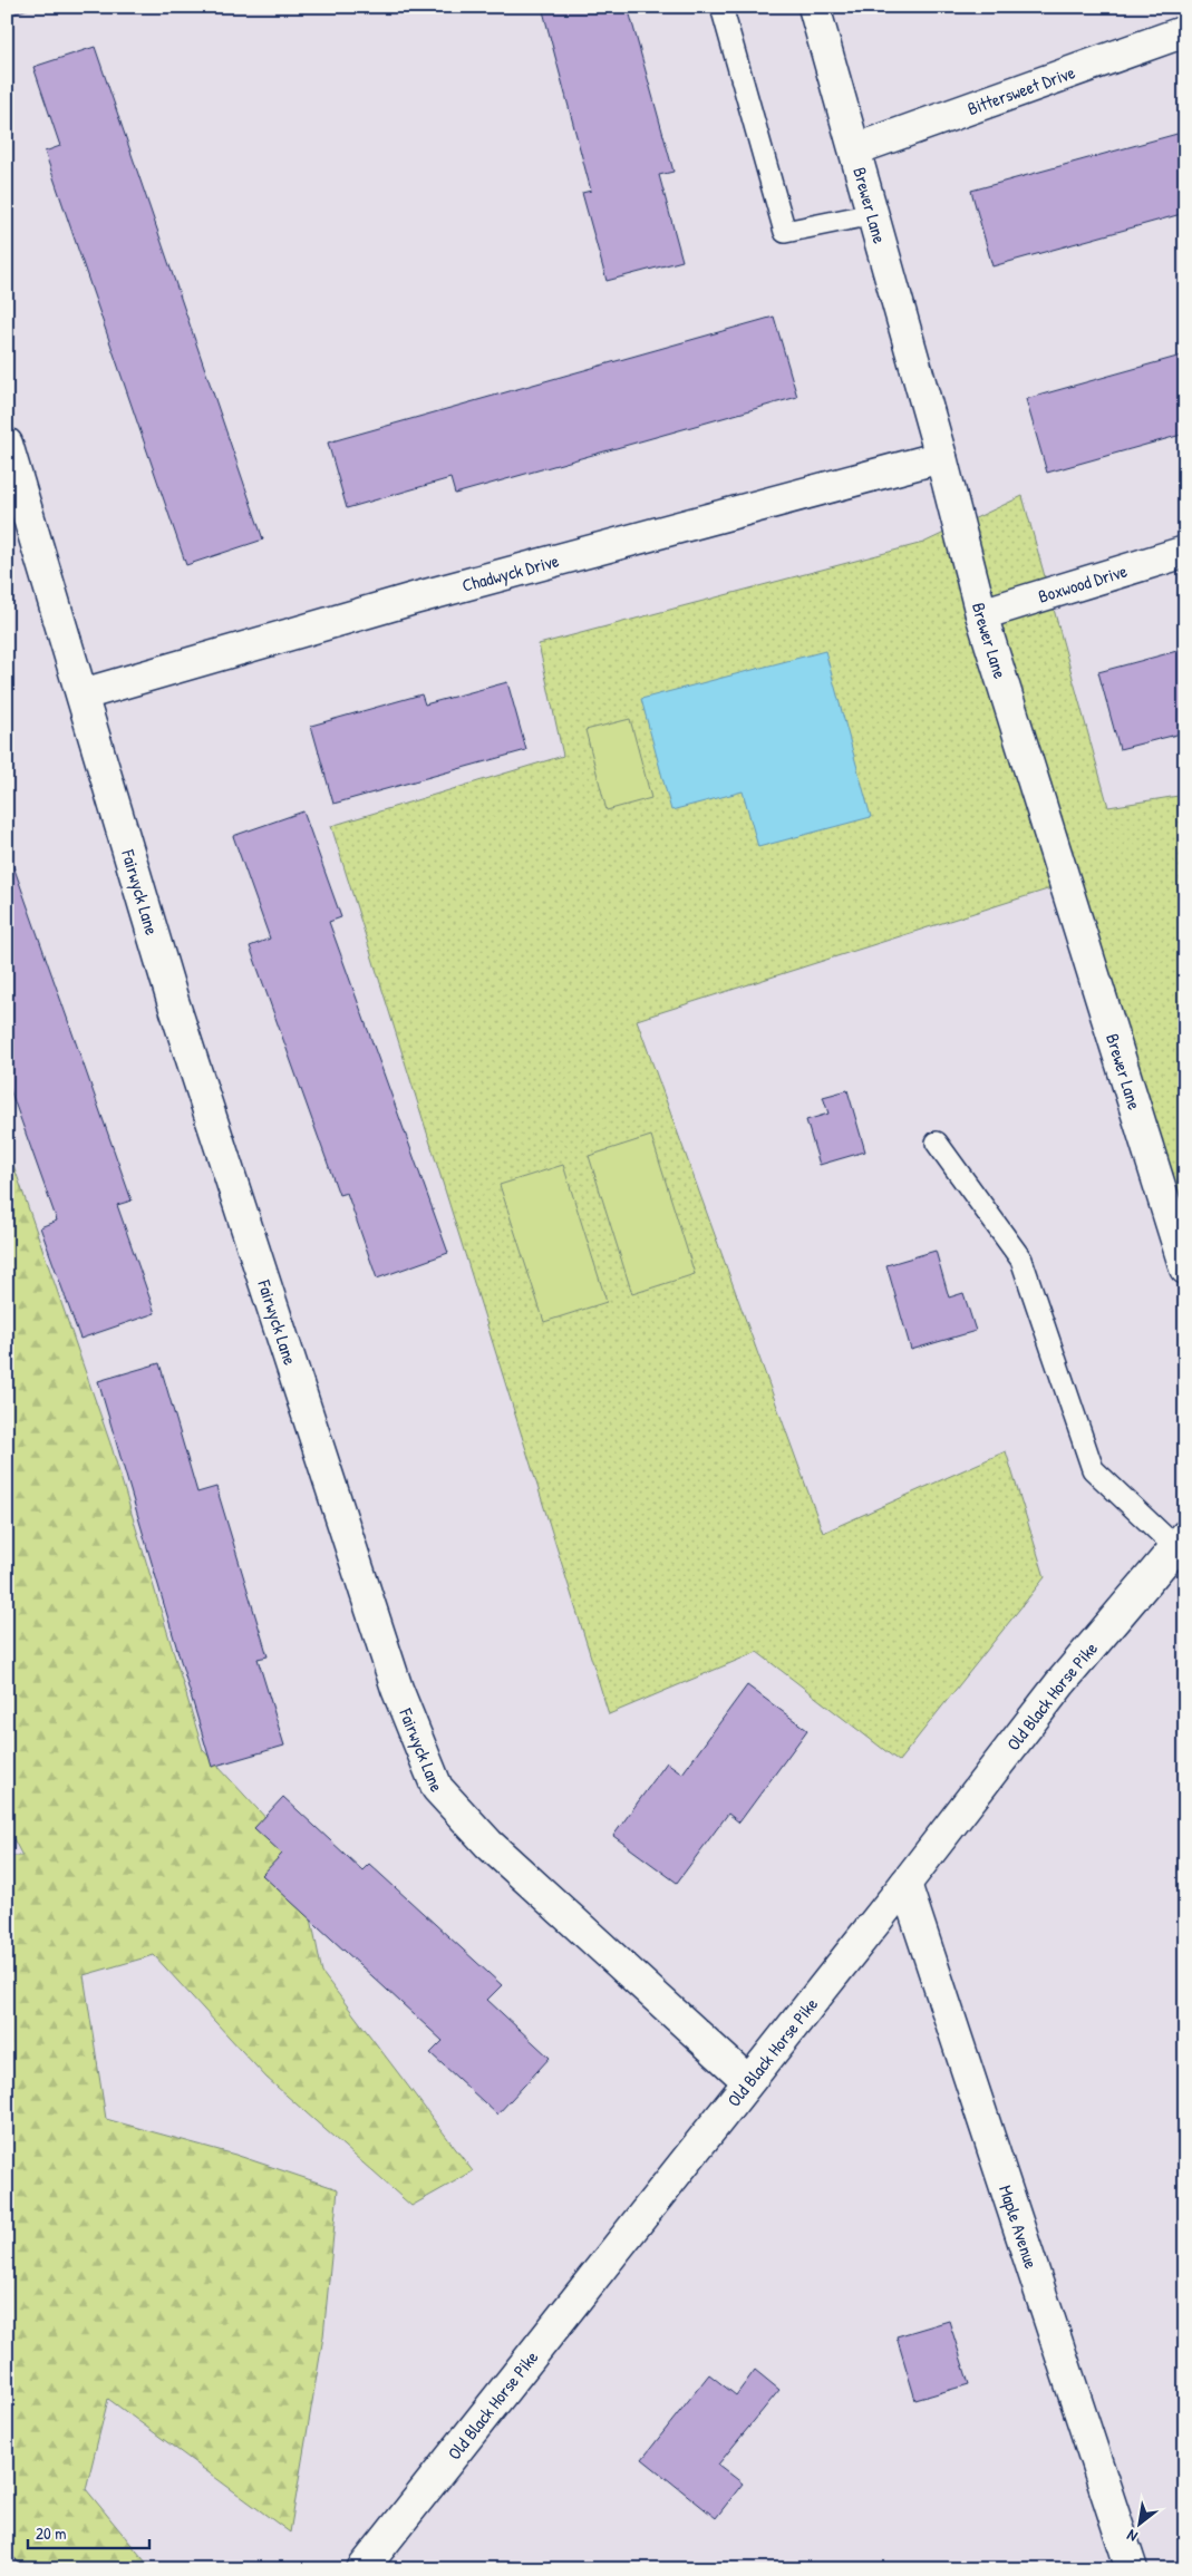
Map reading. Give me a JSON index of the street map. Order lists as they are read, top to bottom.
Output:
{
  "streets": {
    "street": [
      "Bittersweet Drive",
      "Brewer Lane",
      "Chadwyck Drive",
      "Boxwood Drive",
      "Fairwyck Lane",
      "Old Black Horse Pike",
      "Maple Avenue"
    ]
  },
  "crossings": [
    ["Bittersweet Drive", "Brewer Lane"],
    ["Brewer Lane", "Chadwyck Drive"],
    ["Brewer Lane", "Boxwood Drive"],
    ["Chadwyck Drive", "Fairwyck Lane"],
    ["Fairwyck Lane", "Old Black Horse Pike"],
    ["Old Black Horse Pike", "Maple Avenue"]
  ],
  "scale_bar": "20 m",
  "north": "bottom left"
}
